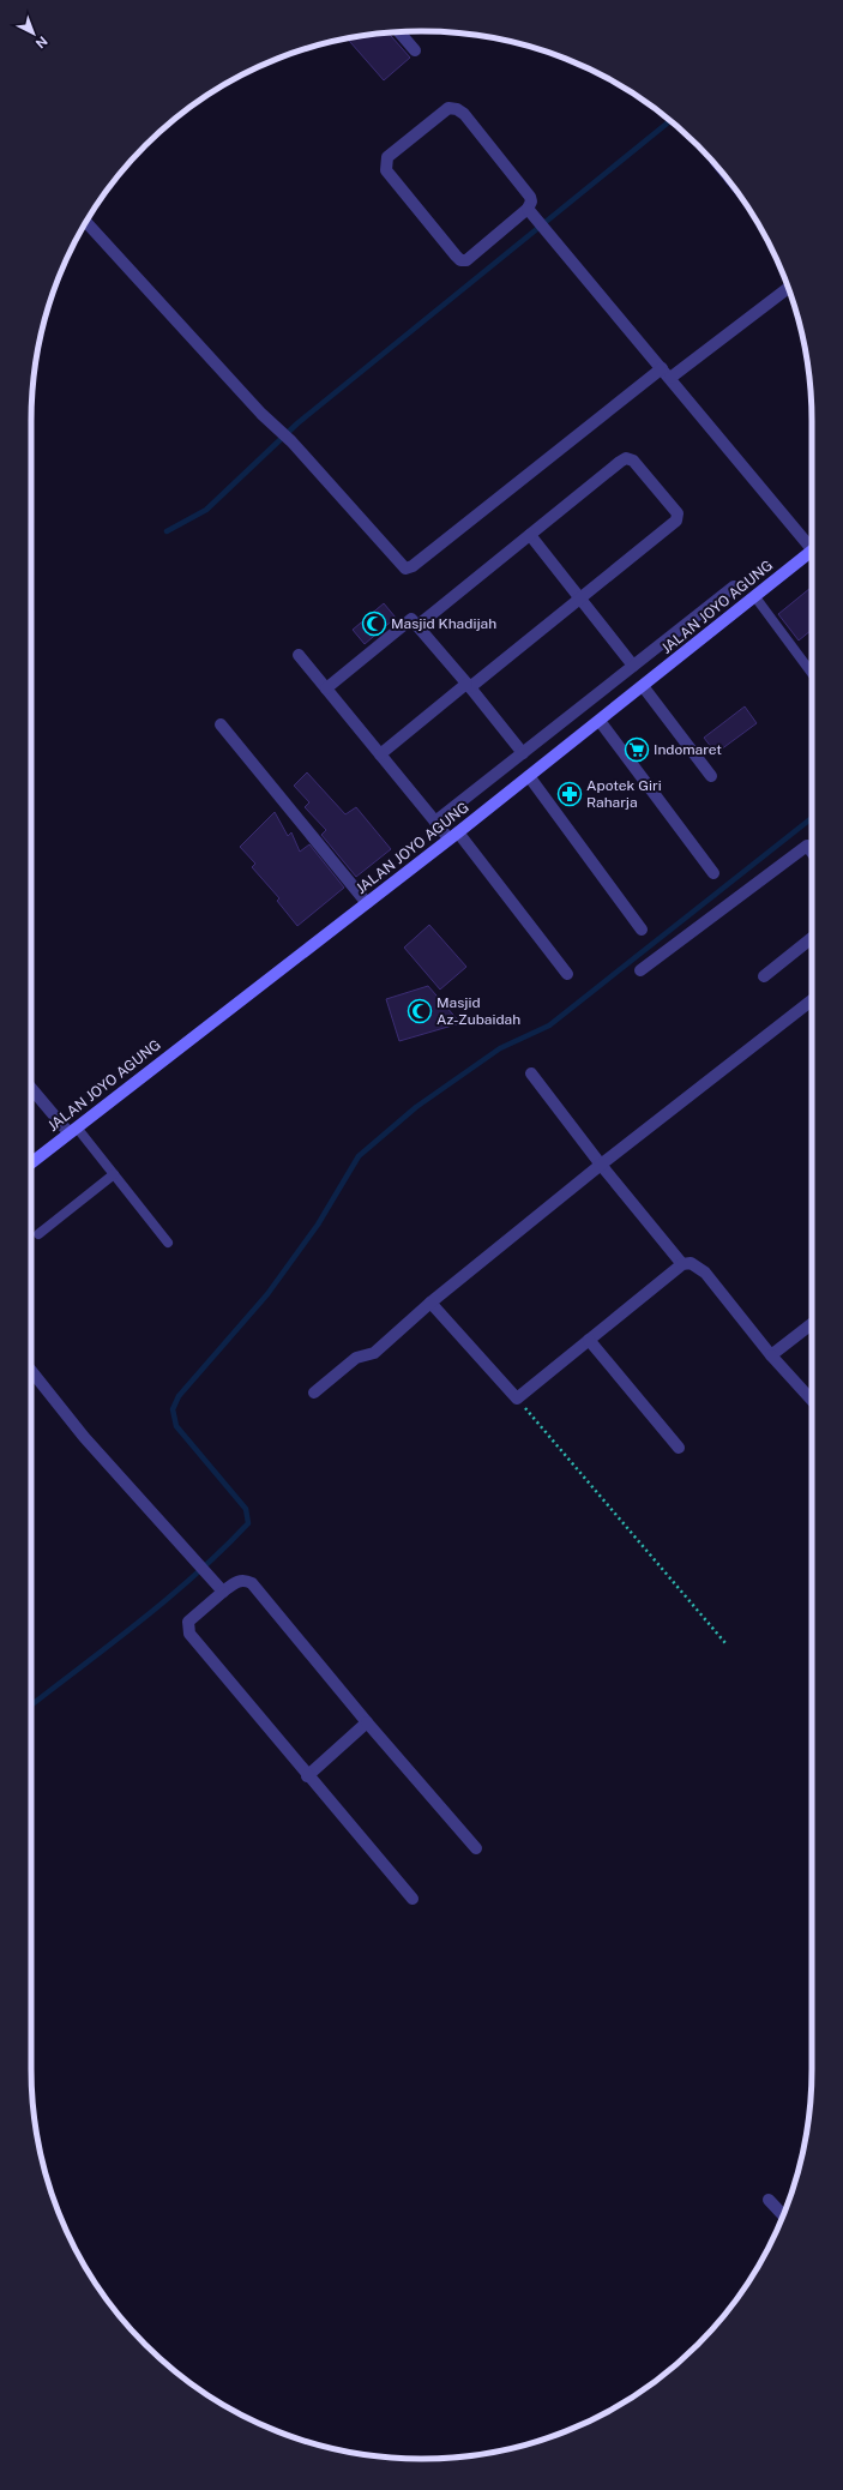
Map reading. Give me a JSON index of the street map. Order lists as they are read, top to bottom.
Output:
{
  "streets": {
    "main road": ["JALAN JOYO AGUNG"]
  },
  "places": {
    "mosque": ["Masjid Khadijah", "Masjid Az-Zubaidah"],
    "supermarket": ["Indomaret"],
    "pharmacy": ["Apotek Giri Raharja"]
  },
  "north": "bottom right"
}
